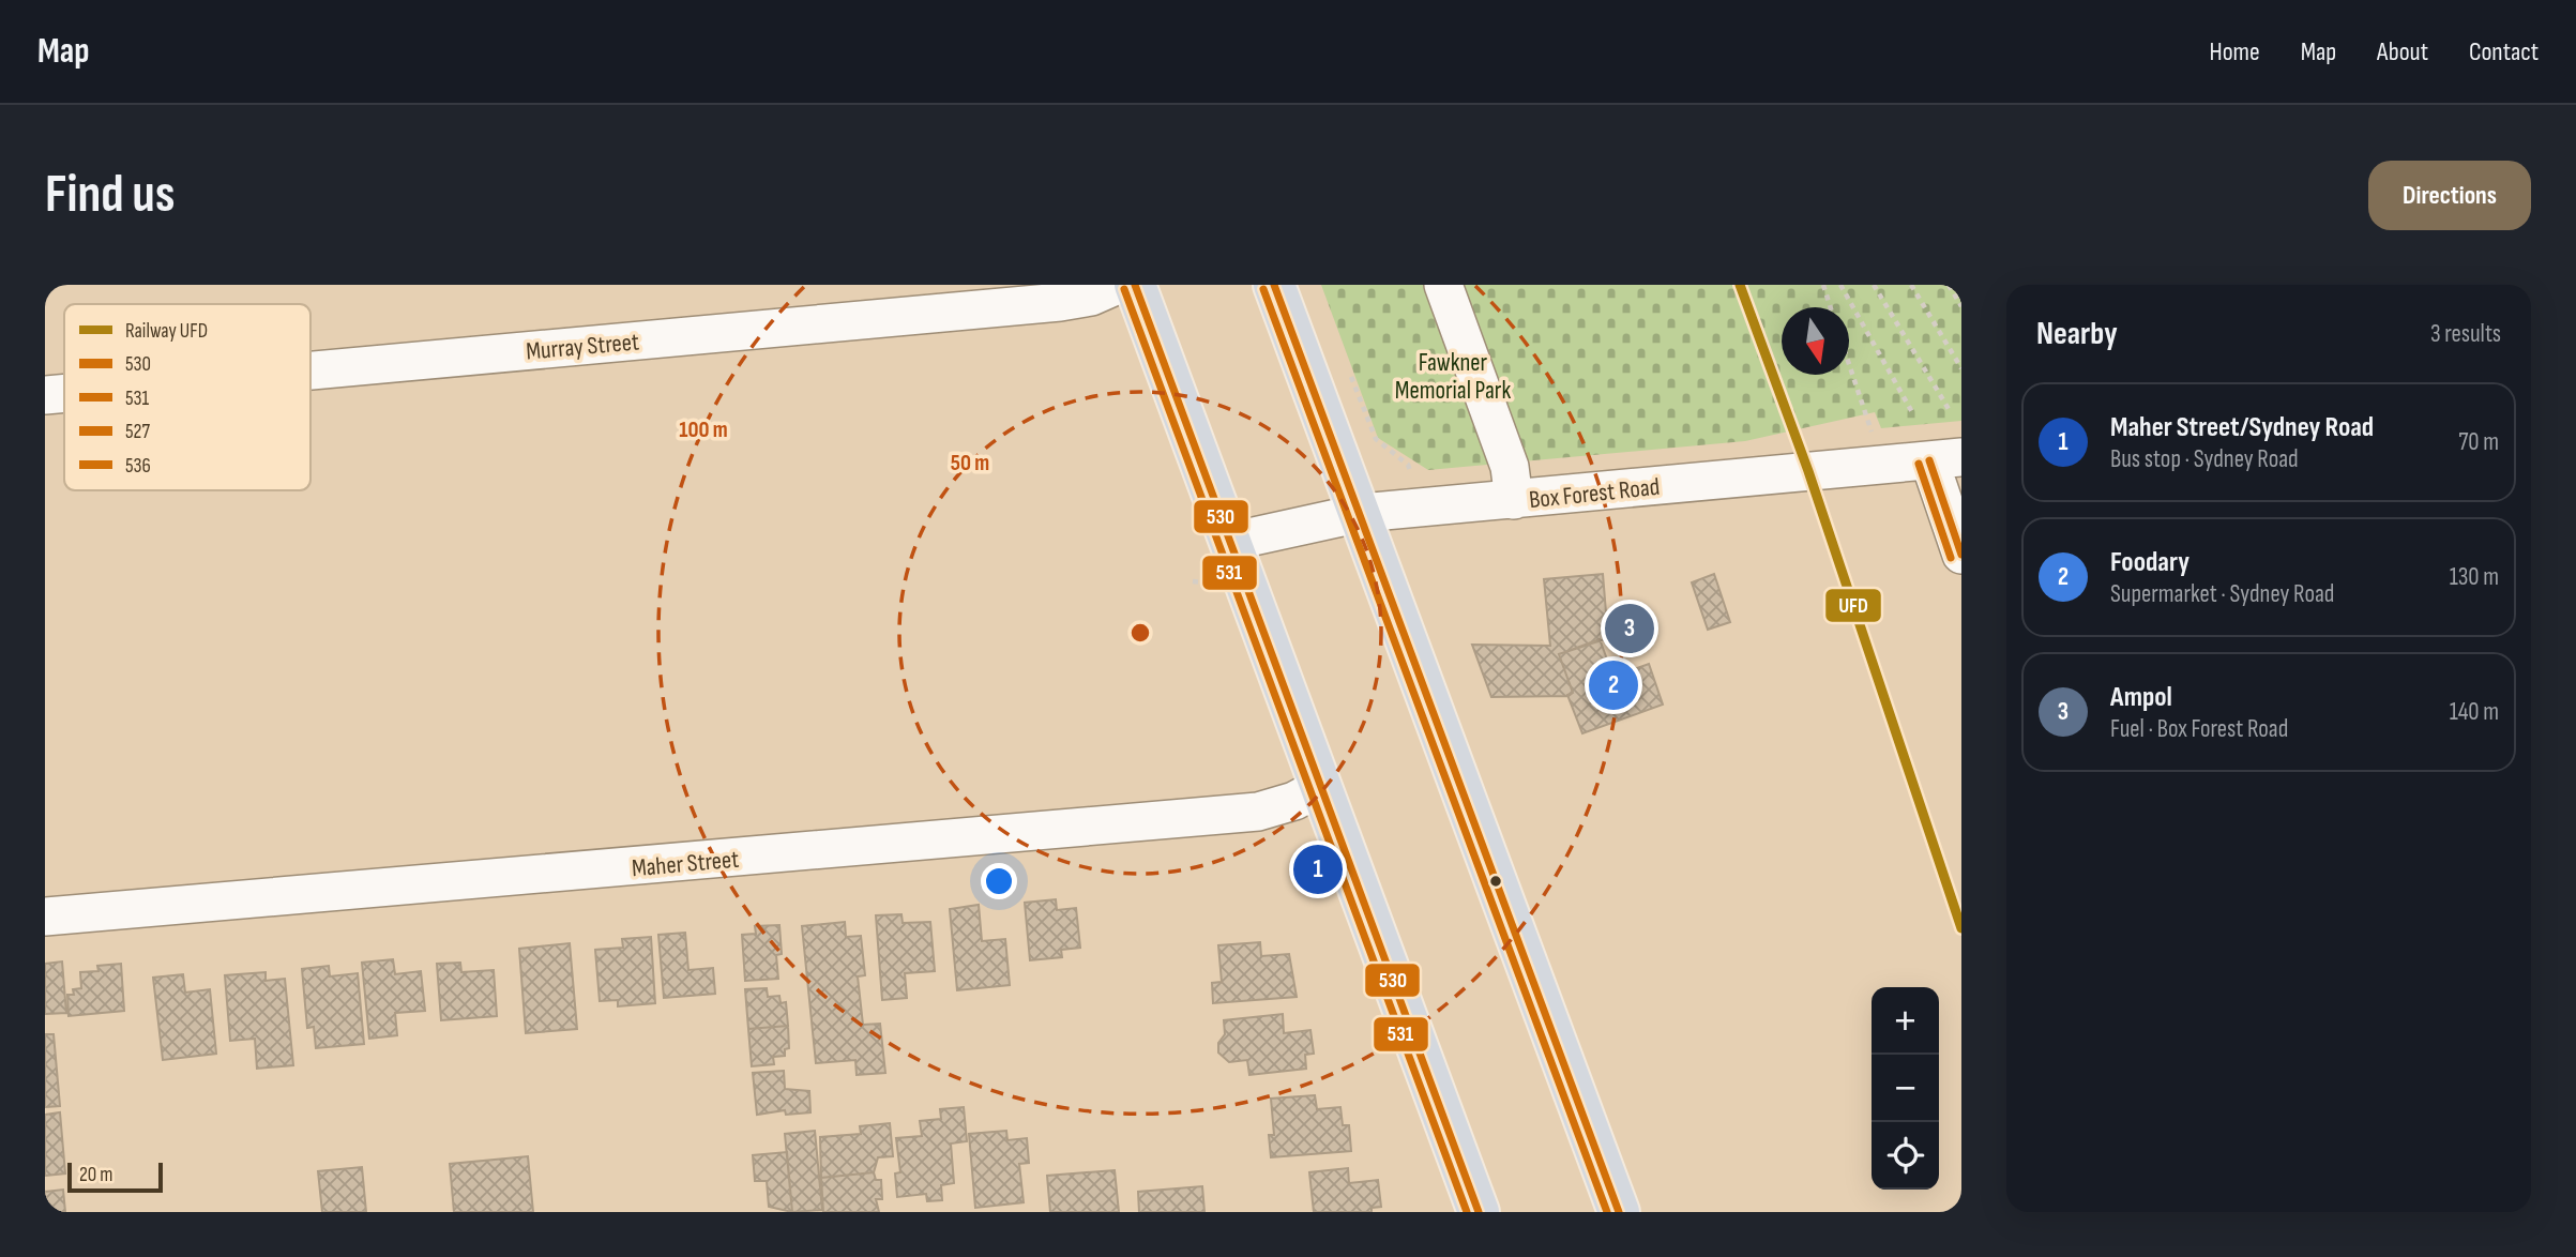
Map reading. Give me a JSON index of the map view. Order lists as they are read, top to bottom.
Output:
{
  "streets": {
    "street": ["Murray Street", "Box Forest Road", "Maher Street"]
  },
  "parks": ["Fawkner Memorial Park"],
  "lines": [
    "rail line UFD",
    "transit line 530",
    "transit line 531",
    "transit line 527",
    "transit line 536"
  ],
  "legend": [
    "Railway UFD",
    "530",
    "531",
    "527",
    "536"
  ],
  "scale_bar": "20 m",
  "north": "bottom",
  "page": {
    "header": "Map",
    "nav": [
      "Home",
      "Map",
      "About",
      "Contact"
    ],
    "buttons": "Directions",
    "title": "Find us",
    "heading": ["Nearby", "3 results"],
    "list": [
      {
        "mark": "1",
        "name": "Maher Street/Sydney Road",
        "note": "Bus stop · Sydney Road",
        "value": "70 m"
      },
      {
        "mark": "2",
        "name": "Foodary",
        "note": "Supermarket · Sydney Road",
        "value": "130 m"
      },
      {
        "mark": "3",
        "name": "Ampol",
        "note": "Fuel · Box Forest Road",
        "value": "140 m"
      }
    ],
    "pins": ["3", "2", "1"],
    "map_buttons": ["+", "−"],
    "scale": "20 m"
  },
  "rings": ["100 m", "50 m"]
}
